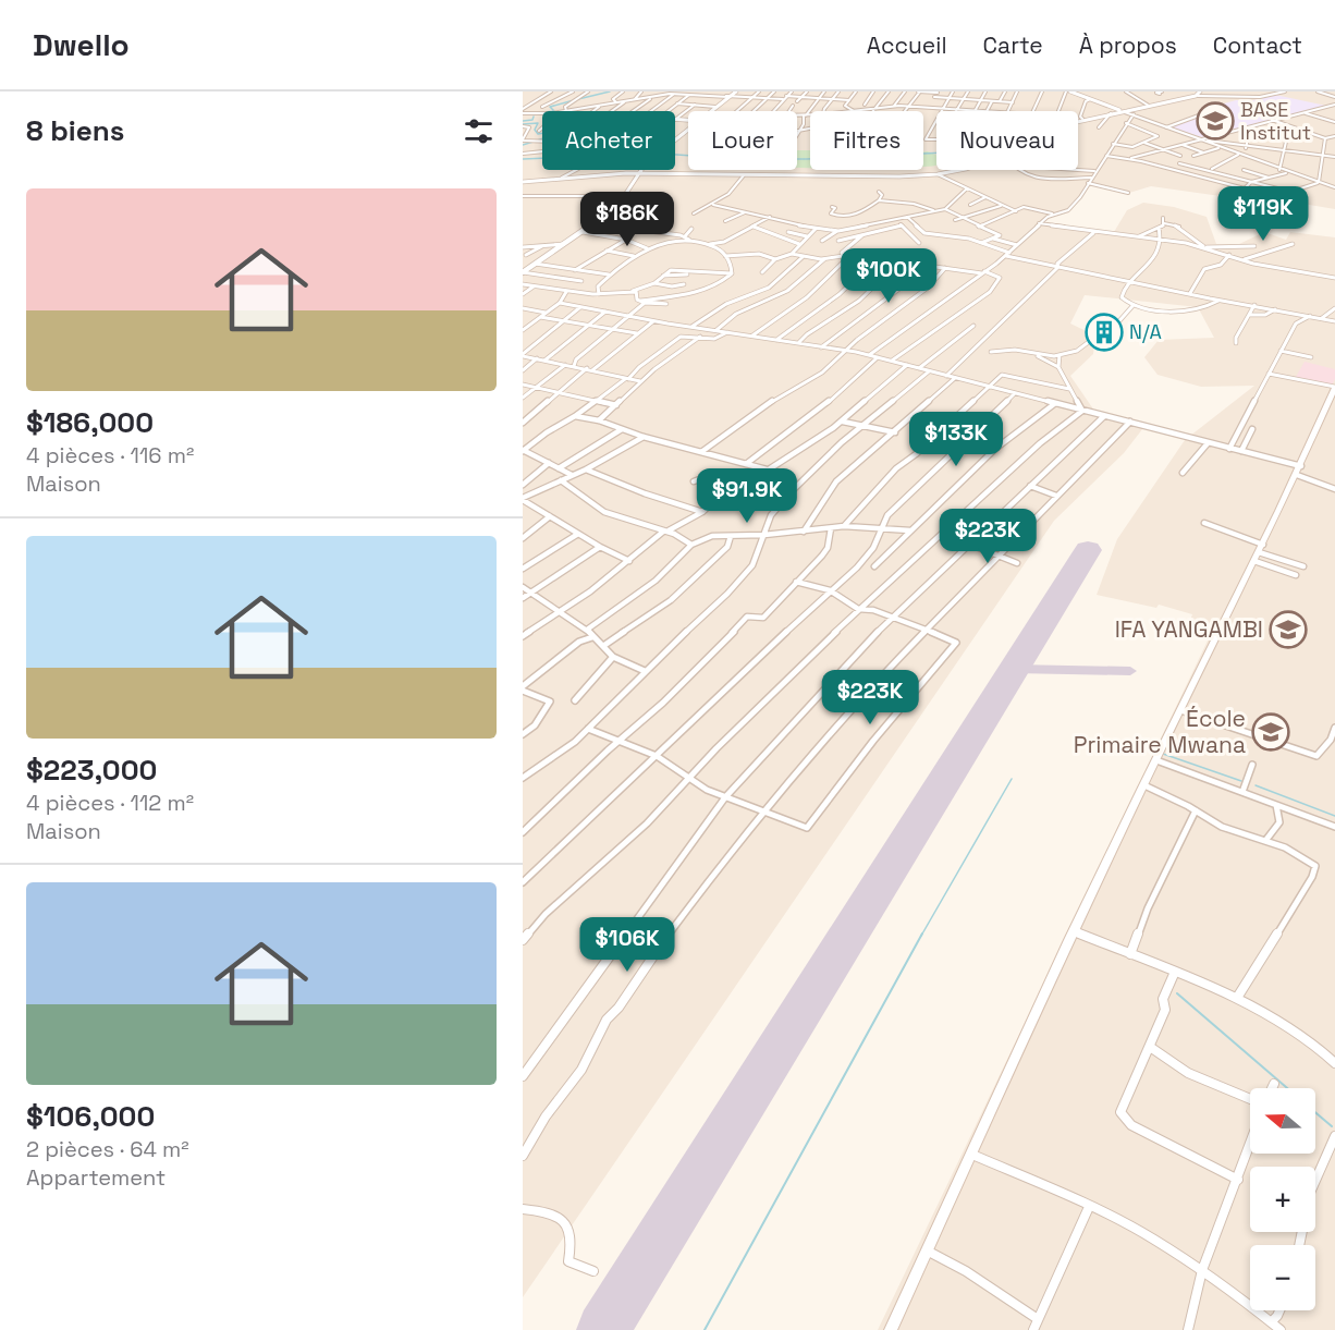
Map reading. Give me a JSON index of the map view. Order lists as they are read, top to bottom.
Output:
{
  "places": {
    "school or university": ["BASE Institut", "IFA YANGAMBI", "École Primaire Mwana"],
    "building": ["N/A"]
  },
  "north": "left",
  "page": {
    "header": "Dwello",
    "nav": [
      "Accueil",
      "Carte",
      "À propos",
      "Contact"
    ],
    "heading": "8 biens",
    "chip": [
      "Acheter",
      "Louer",
      "Filtres",
      "Nouveau"
    ],
    "list": [
      {
        "name": "$186,000",
        "note": "4 pièces · 116 m² · Maison"
      },
      {
        "name": "$223,000",
        "note": "4 pièces · 112 m² · Maison"
      },
      {
        "name": "$106,000",
        "note": "2 pièces · 64 m² · Appartement"
      }
    ],
    "price": [
      "$119K",
      "$186K",
      "$100K",
      "$133K",
      "$91.9K",
      "$223K",
      "$223K",
      "$106K"
    ],
    "map_buttons": ["+", "−"]
  }
}
